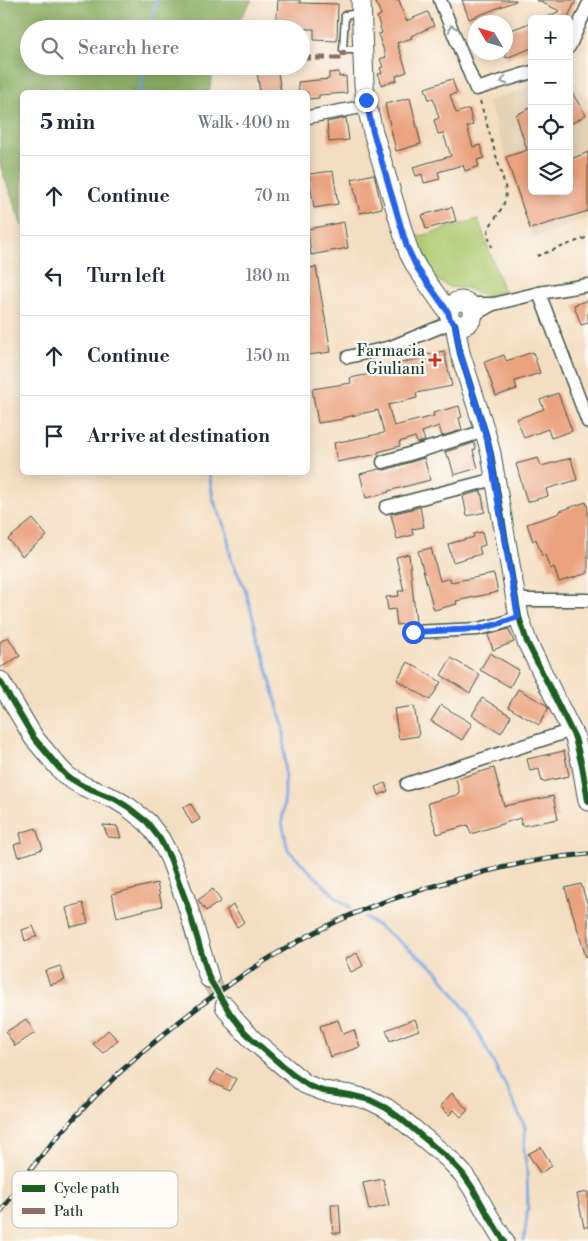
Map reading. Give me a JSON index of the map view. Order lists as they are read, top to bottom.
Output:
{
  "places": {
    "health": ["Farmacia Giuliani"]
  },
  "legend": ["Cycle path", "Path"],
  "north": "top left",
  "page": {
    "map_buttons": ["+", "−"],
    "search": "Search here",
    "heading": ["5 min", "Walk · 400 m"],
    "list": [
      ["Continue", "70 m"],
      ["Turn left", "180 m"],
      ["Continue", "150 m"],
      "Arrive at destination"
    ]
  }
}
